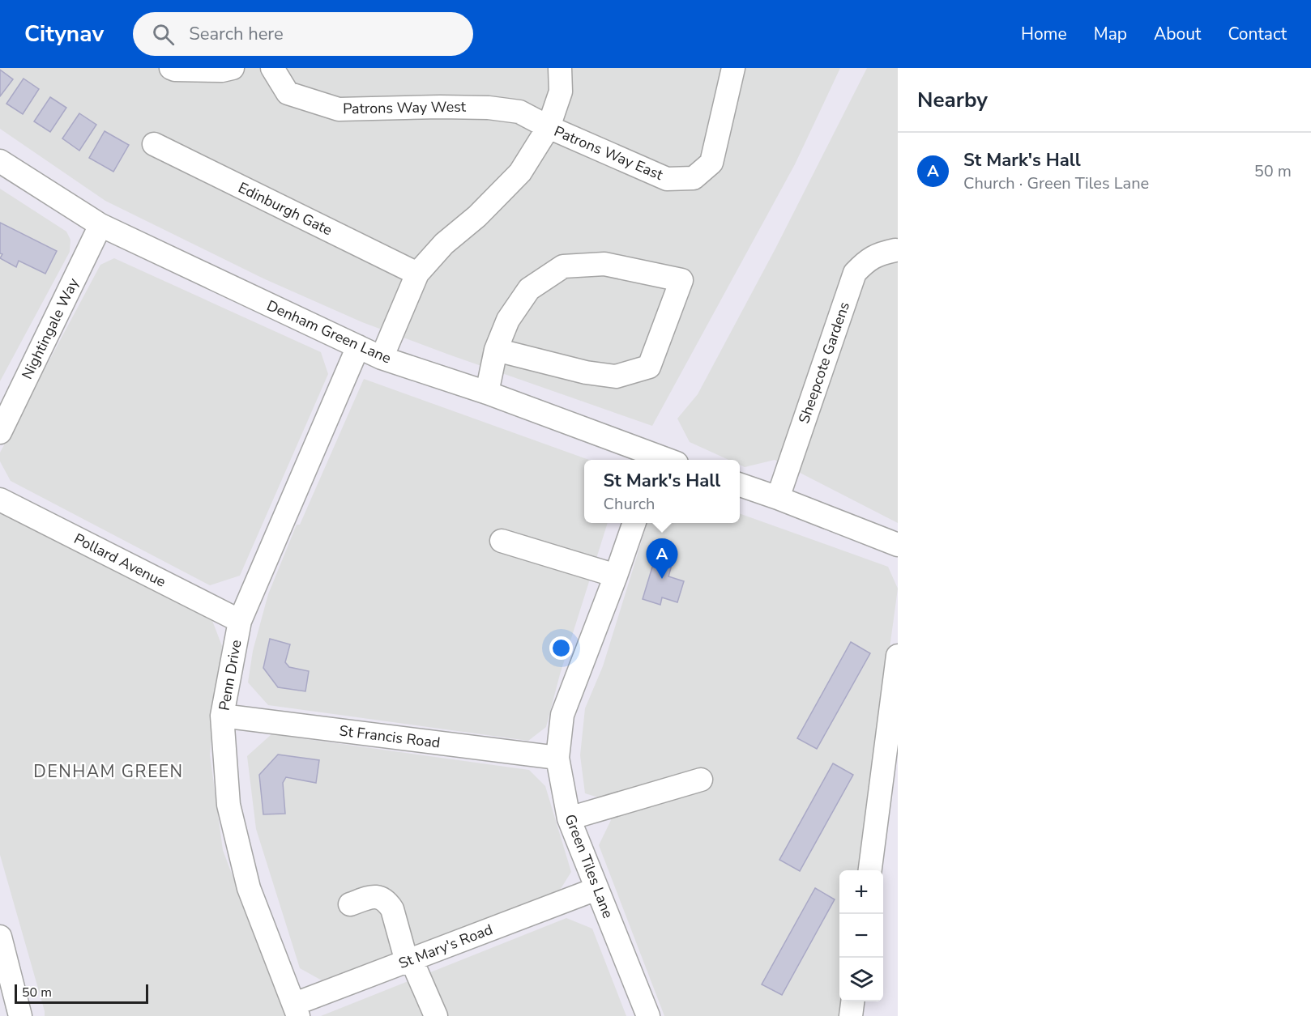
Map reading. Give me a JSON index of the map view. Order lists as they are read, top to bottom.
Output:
{
  "streets": {
    "street": [
      "Patrons Way West",
      "Patrons Way East",
      "Edinburgh Gate",
      "Nightingale Way",
      "Denham Green Lane",
      "Sheepcote Gardens",
      "Pollard Avenue",
      "Penn Drive",
      "St Francis Road",
      "Green Tiles Lane",
      "St Mary's Road"
    ]
  },
  "crossings": [
    ["Patrons Way West", "Patrons Way East"],
    ["Nightingale Way", "Denham Green Lane"],
    ["Denham Green Lane", "Penn Drive"],
    ["Pollard Avenue", "Penn Drive"],
    ["Penn Drive", "St Francis Road"],
    ["Penn Drive", "St Mary's Road"],
    ["St Francis Road", "Green Tiles Lane"],
    ["Green Tiles Lane", "St Mary's Road"]
  ],
  "districts": ["DENHAM GREEN"],
  "scale_bar": "50 m",
  "page": {
    "header": "Citynav",
    "search": "Search here",
    "nav": [
      "Home",
      "Map",
      "About",
      "Contact"
    ],
    "heading": "Nearby",
    "list": [
      {
        "mark": "A",
        "name": "St Mark's Hall",
        "note": "Church · Green Tiles Lane",
        "value": "50 m"
      }
    ],
    "popup": ["St Mark's Hall", "Church"],
    "pins": "A",
    "map_buttons": ["+", "−"],
    "scale": "50 m"
  }
}
